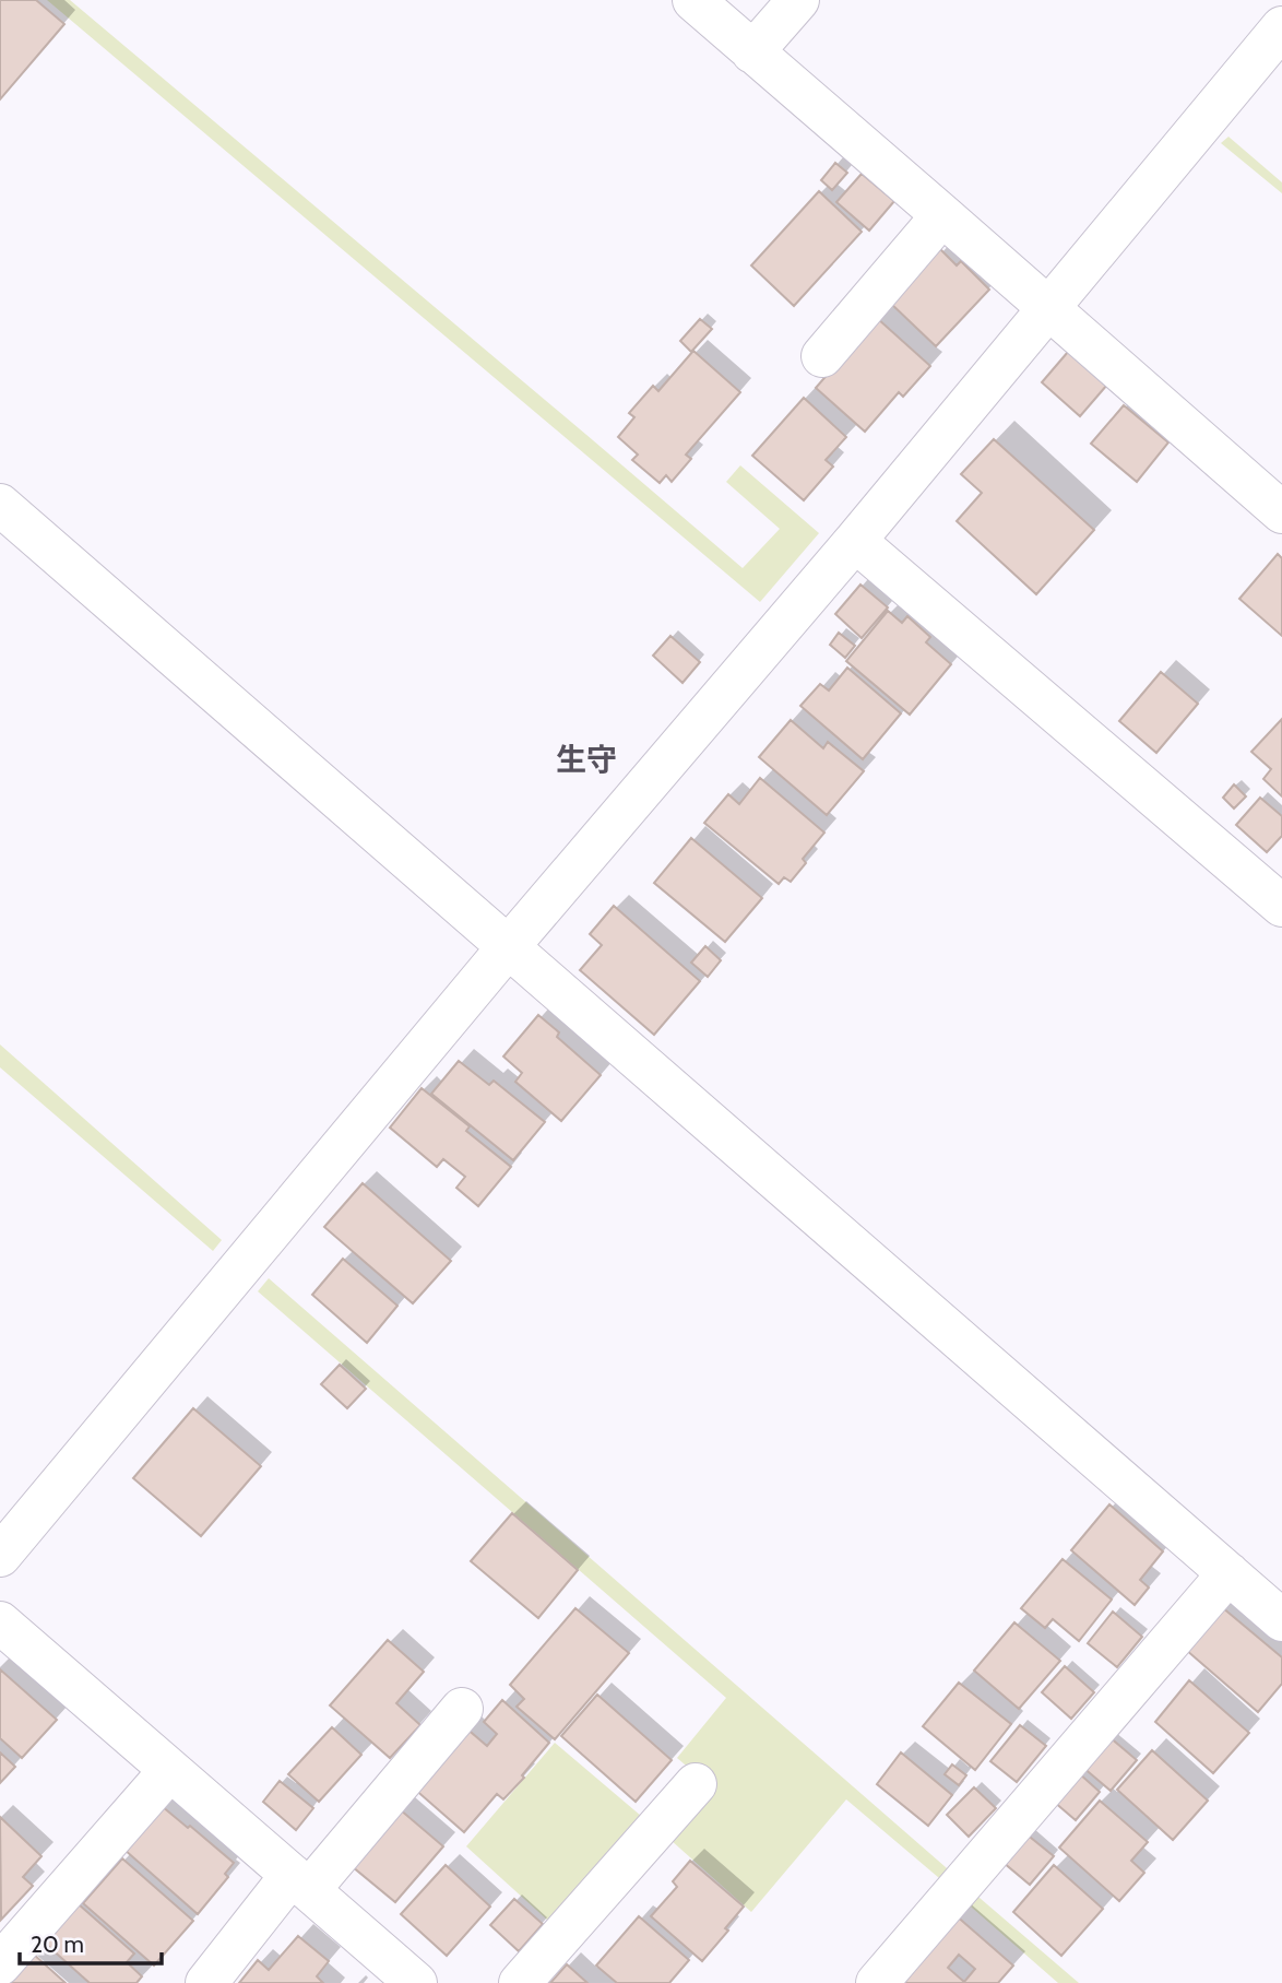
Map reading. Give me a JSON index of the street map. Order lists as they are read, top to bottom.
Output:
{
  "districts": ["生守"],
  "scale_bar": "20 m"
}
